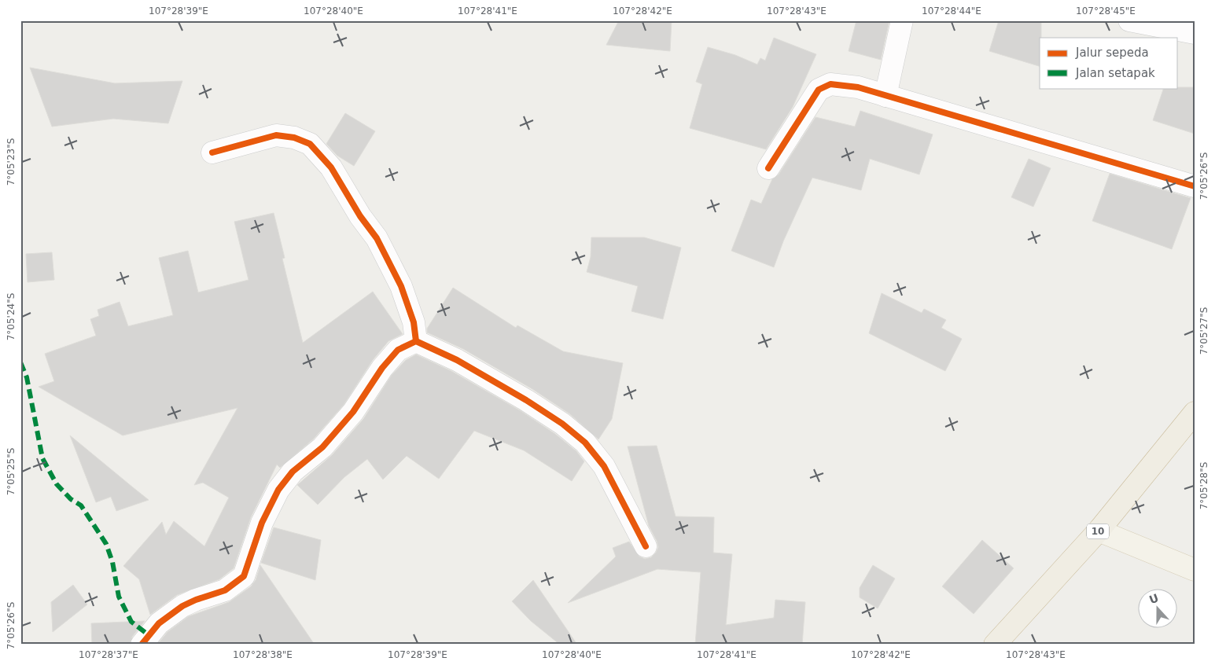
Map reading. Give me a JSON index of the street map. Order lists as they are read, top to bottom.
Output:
{
  "streets": {
    "highway": ["10"]
  },
  "legend": ["Jalur sepeda", "Jalan setapak"],
  "north": "top",
  "coordinates": [
    "107°28'39\"E",
    "107°28'40\"E",
    "107°28'41\"E",
    "107°28'42\"E",
    "107°28'43\"E",
    "107°28'44\"E",
    "107°28'45\"E",
    "7°05'23\"S",
    "7°05'26\"S",
    "7°05'24\"S",
    "7°05'27\"S",
    "7°05'25\"S",
    "7°05'28\"S",
    "107°28'37\"E",
    "107°28'38\"E"
  ]
}
